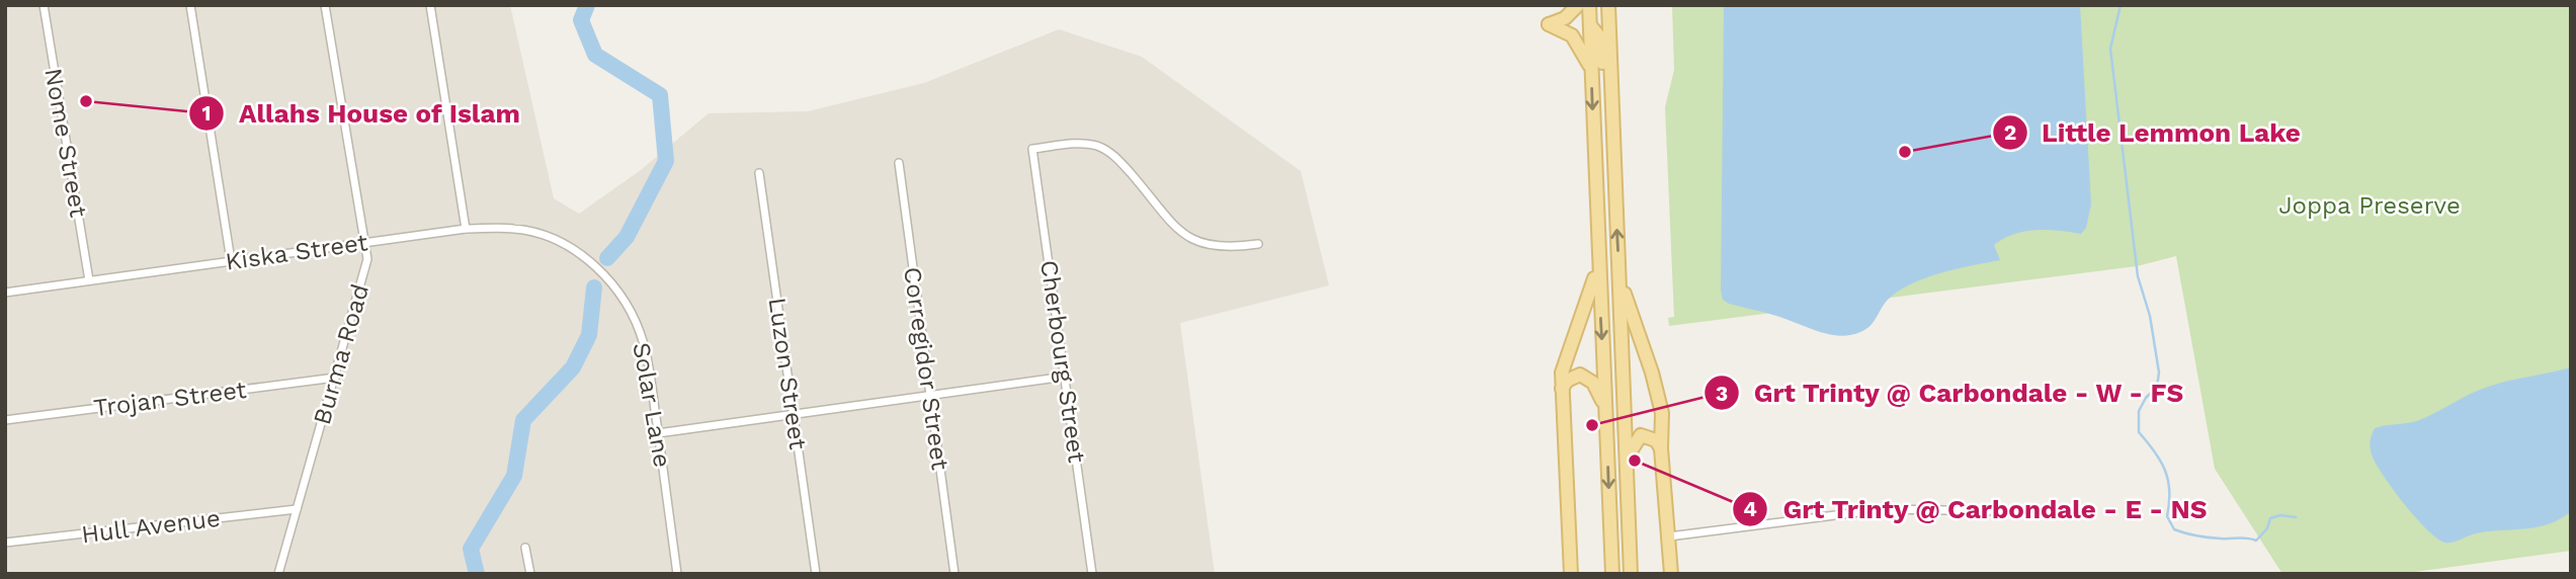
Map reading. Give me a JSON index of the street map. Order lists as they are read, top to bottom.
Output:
{
  "streets": {
    "street": [
      "Nome Street",
      "Kiska Street",
      "Burma Road",
      "Cherbourg Street",
      "Corregidor Street",
      "Luzon Street",
      "Trojan Street",
      "Solar Lane",
      "Hull Avenue"
    ]
  },
  "crossings": [
    ["Nome Street", "Kiska Street"],
    ["Kiska Street", "Burma Road"],
    ["Kiska Street", "Solar Lane"],
    ["Burma Road", "Trojan Street"],
    ["Burma Road", "Hull Avenue"]
  ],
  "parks": ["Joppa Preserve"],
  "places": [
    "Allahs House of Islam",
    "Little Lemmon Lake",
    "Grt Trinty @ Carbondale - W - FS",
    "Grt Trinty @ Carbondale - E - NS"
  ]
}
